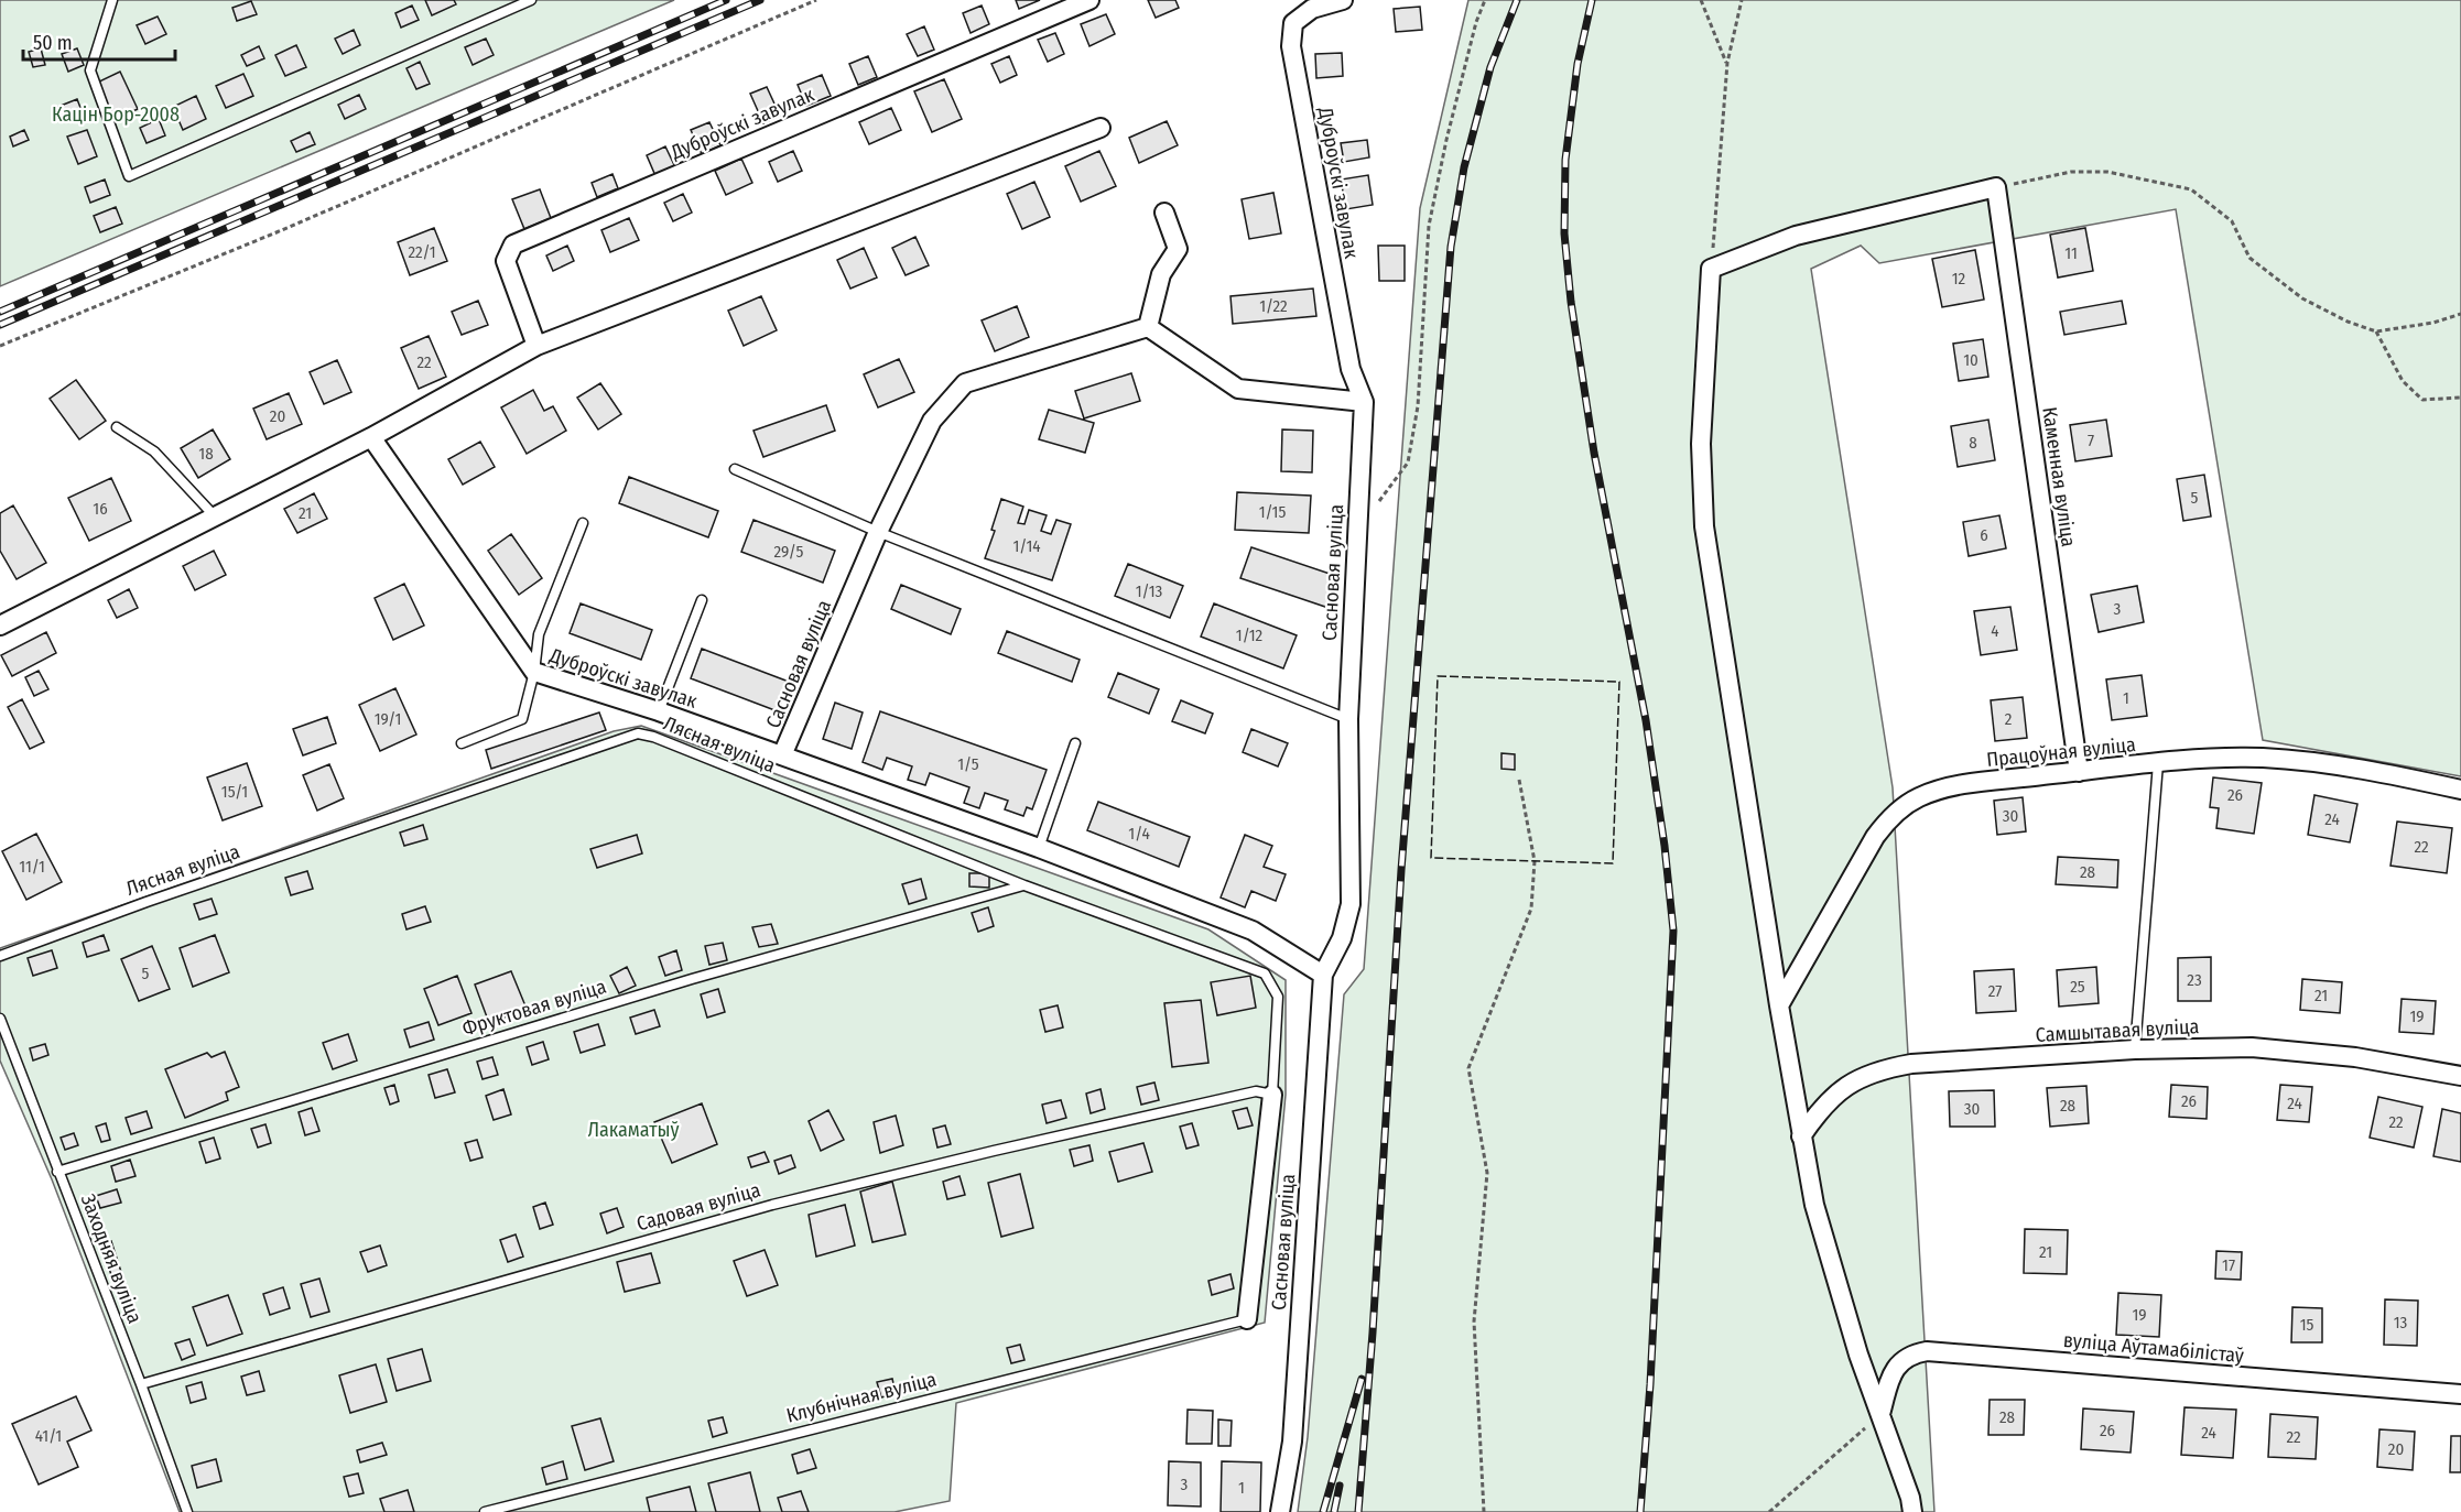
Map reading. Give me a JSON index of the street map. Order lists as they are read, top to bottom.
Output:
{
  "streets": {
    "street": [
      "Дуброўскі завулак",
      "Каменная вуліца",
      "Сасновая вуліца",
      "Працоўная вуліца",
      "Самшытавая вуліца",
      "вуліца Аўтамабілістаў"
    ],
    "lane": [
      "Лясная вуліца",
      "Фруктовая вуліца",
      "Садовая вуліца",
      "Заходняя вуліца",
      "Клубнічная вуліца"
    ]
  },
  "crossings": [
    ["Дуброўскі завулак", "Сасновая вуліца"],
    ["Каменная вуліца", "Працоўная вуліца"],
    ["Лясная вуліца", "Фруктовая вуліца"],
    ["Лясная вуліца", "Садовая вуліца"],
    ["Фруктовая вуліца", "Заходняя вуліца"],
    ["Садовая вуліца", "Заходняя вуліца"]
  ],
  "parks": ["Кацін Бор-2008", "Лакаматыў"],
  "house_numbers": [
    "22/1",
    "11",
    "12",
    "1/22",
    "10",
    "22",
    "20",
    "7",
    "8",
    "18",
    "5",
    "16",
    "1/15",
    "21",
    "6",
    "1/14",
    "29/5",
    "1/13",
    "3",
    "4",
    "1/12",
    "1",
    "19/1",
    "2",
    "1/5",
    "15/1",
    "26",
    "30",
    "24",
    "1/4",
    "22",
    "11/1",
    "28",
    "5",
    "23",
    "25",
    "27",
    "21",
    "19",
    "26",
    "24",
    "28",
    "30",
    "22",
    "21",
    "17",
    "19",
    "13",
    "15",
    "28",
    "26",
    "24",
    "41/1",
    "22",
    "20",
    "3",
    "1"
  ],
  "scale_bar": "50 m"
}
